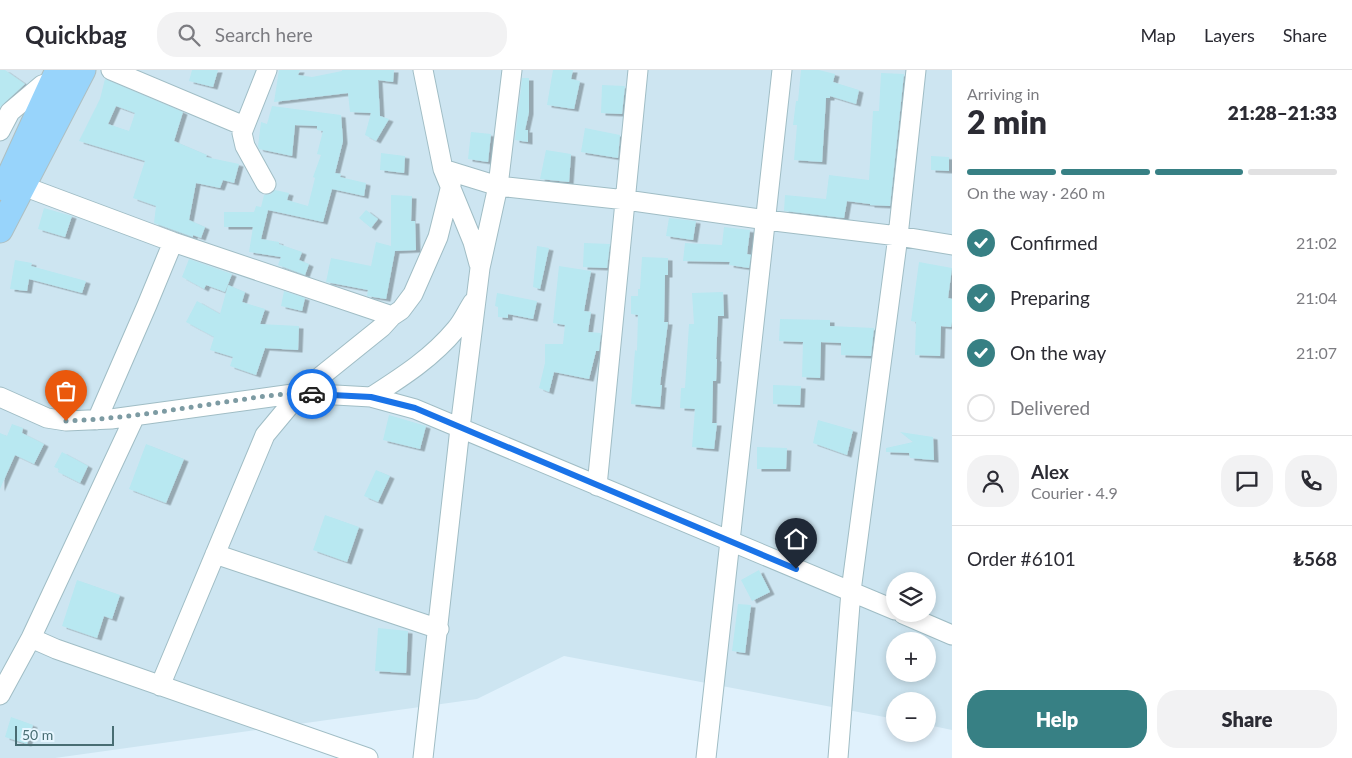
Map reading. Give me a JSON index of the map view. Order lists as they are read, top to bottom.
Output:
{
  "scale_bar": "50 m",
  "page": {
    "header": "Quickbag",
    "search": "Search here",
    "nav": ["Map", "Layers", "Share"],
    "heading": ["2 min", "Arriving in", "21:28–21:33"],
    "panel": [
      "Alex",
      "Courier · 4.9",
      "Order #6101",
      "₺568"
    ],
    "bar": "On the way · 260 m",
    "list": [
      ["Confirmed", "21:02"],
      ["Preparing", "21:04"],
      ["On the way", "21:07"],
      "Delivered"
    ],
    "map_buttons": ["+", "−"],
    "buttons": ["Help", "Share"],
    "scale": "50 m"
  }
}
